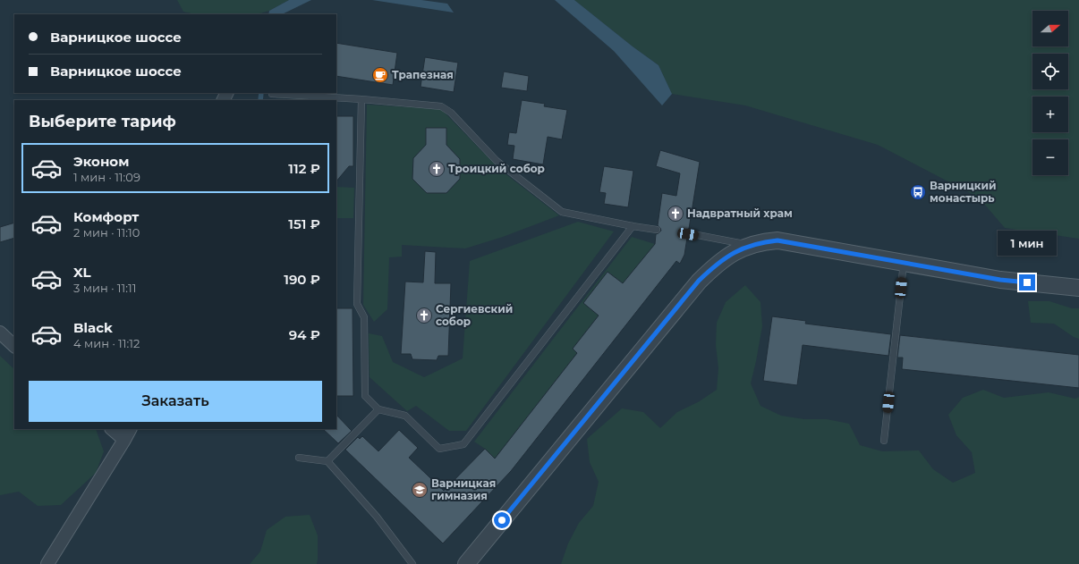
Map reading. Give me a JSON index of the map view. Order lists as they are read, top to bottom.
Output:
{
  "places": {
    "cafe": ["Трапезная"],
    "church": ["Троицкий собор", "Надвратный храм", "Сергиевский собор"],
    "bus stop": ["Варницкий монастырь"],
    "school or university": ["Варницкая гимназия"]
  },
  "north": "right",
  "page": {
    "map_buttons": ["+", "−"],
    "banner": ["Варницкое шоссе", "Варницкое шоссе"],
    "heading": "Выберите тариф",
    "list": [
      {
        "name": "Эконом",
        "note": "1 мин · 11:09",
        "value": "112 ₽"
      },
      {
        "name": "Комфорт",
        "note": "2 мин · 11:10",
        "value": "151 ₽"
      },
      {
        "name": "XL",
        "note": "3 мин · 11:11",
        "value": "190 ₽"
      },
      {
        "name": "Black",
        "note": "4 мин · 11:12",
        "value": "94 ₽"
      }
    ],
    "bubble": "1 мин",
    "buttons": "Заказать"
  }
}
